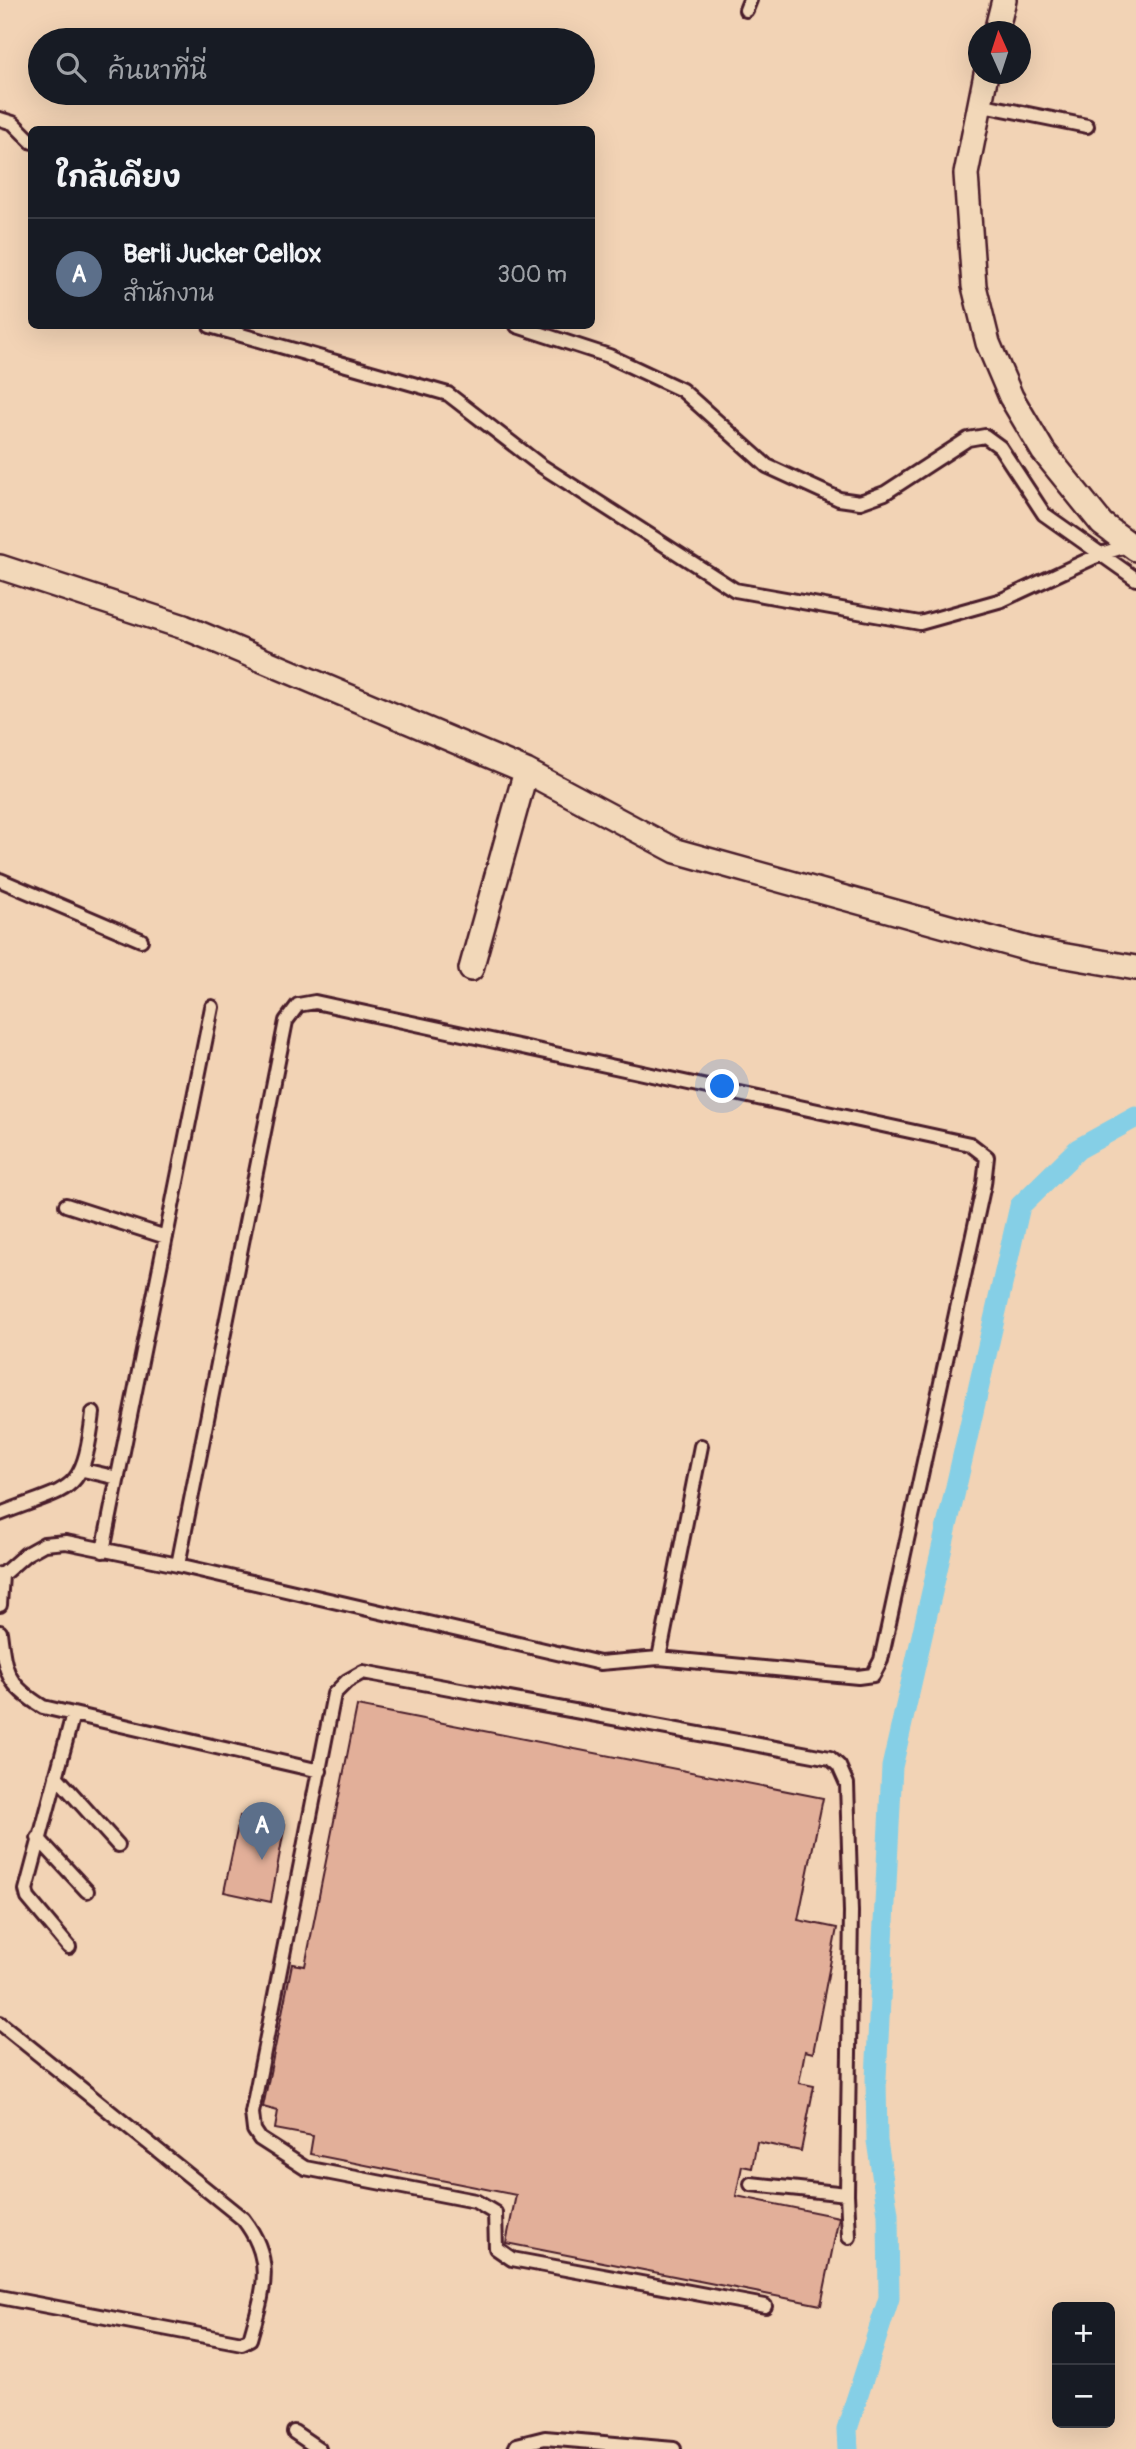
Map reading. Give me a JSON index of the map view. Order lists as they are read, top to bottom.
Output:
{
  "north": "top",
  "page": {
    "search": "ค้นหาที่นี่",
    "heading": "ใกล้เคียง",
    "list": [
      {
        "mark": "A",
        "name": "Berli Jucker Cellox",
        "note": "สำนักงาน",
        "value": "300 m"
      }
    ],
    "pins": "A",
    "map_buttons": ["+", "−"]
  }
}
